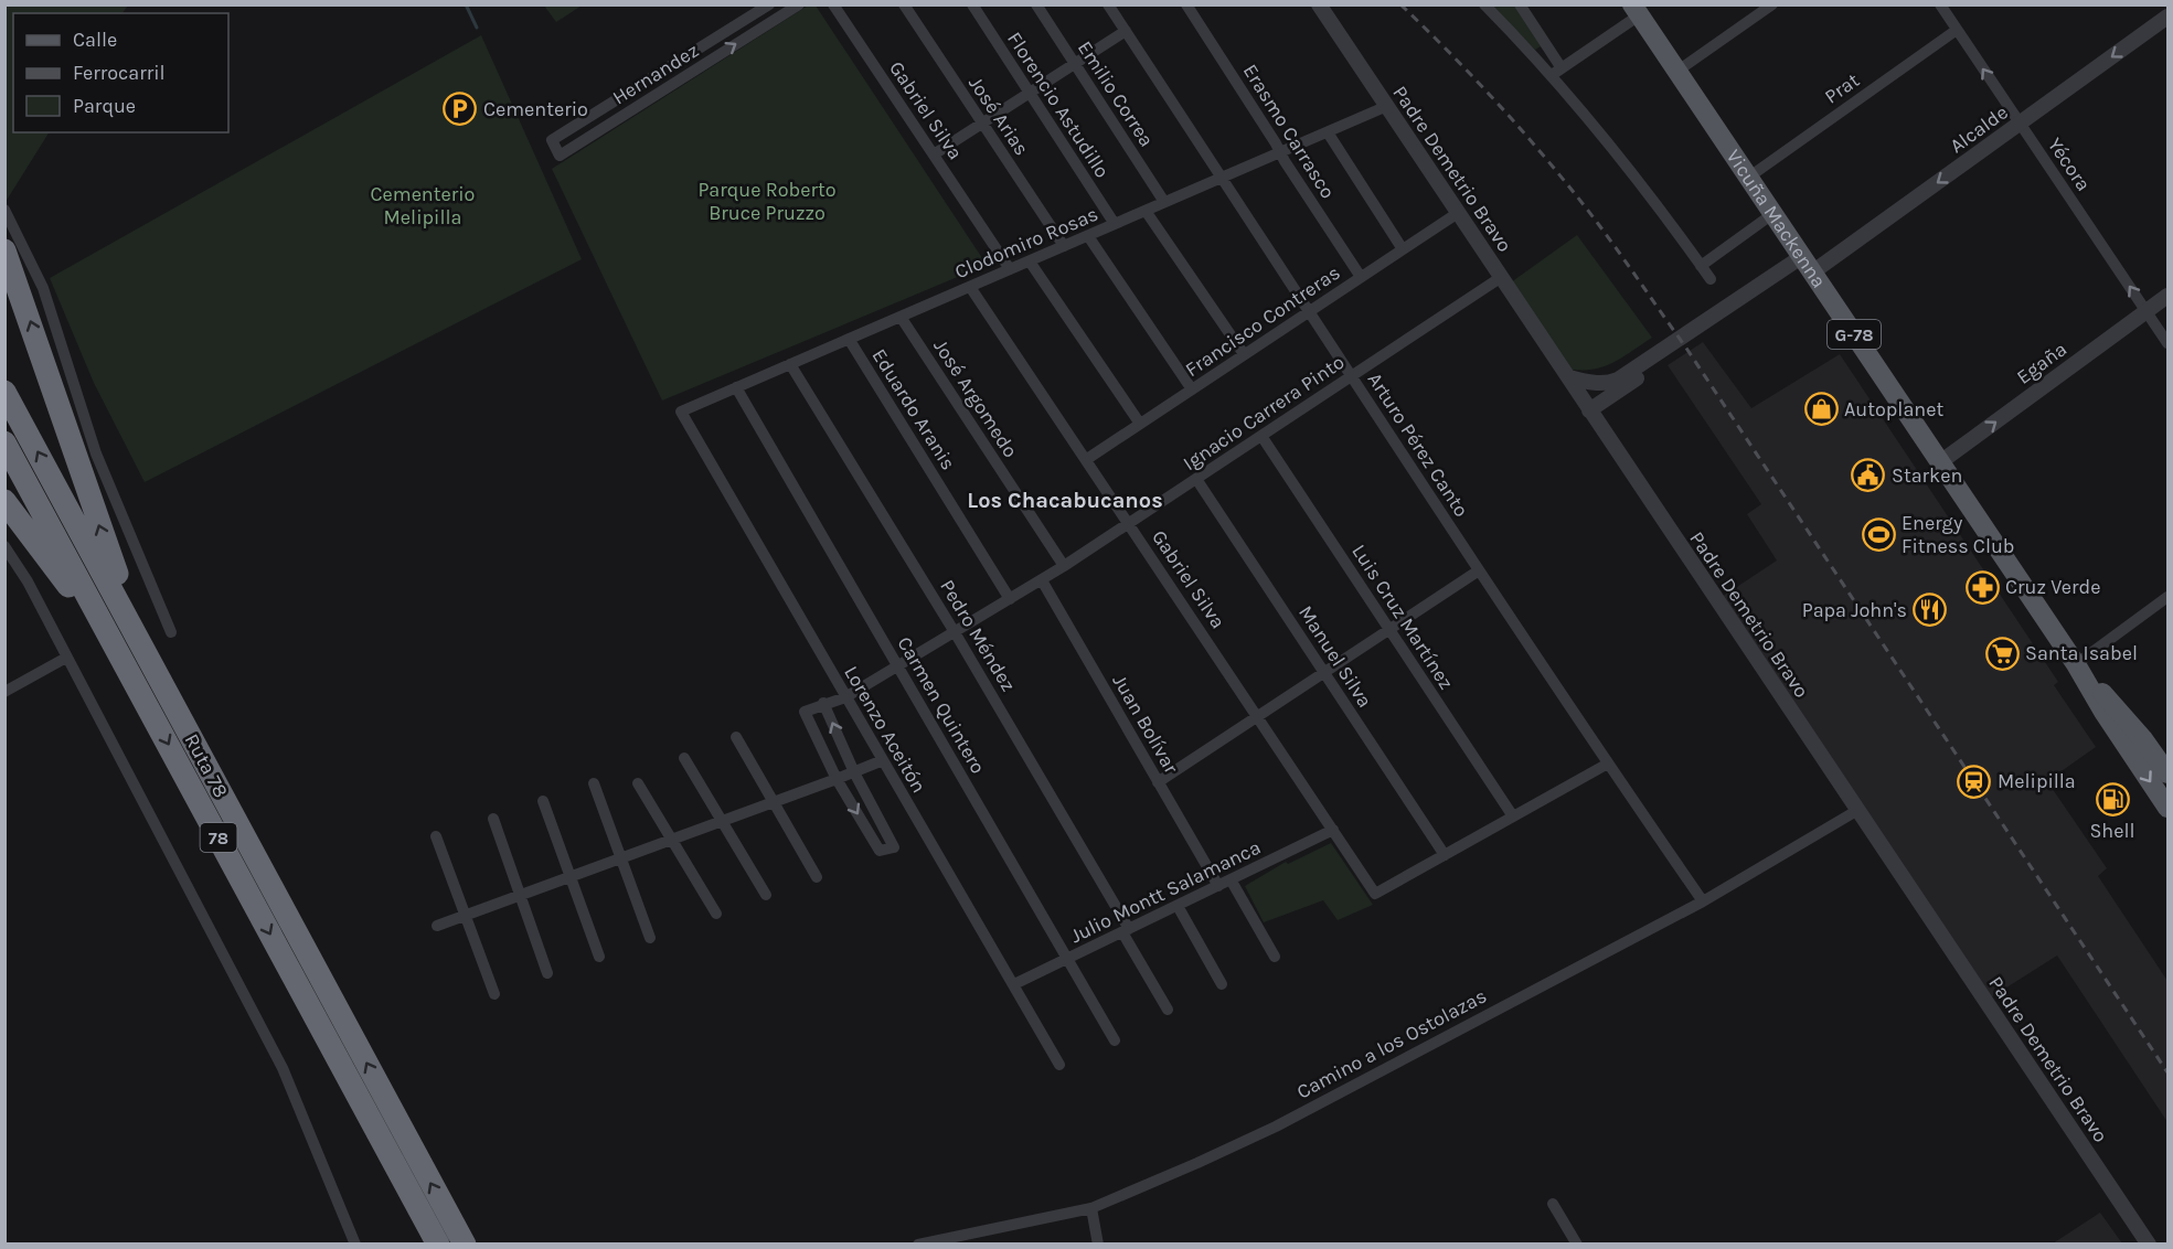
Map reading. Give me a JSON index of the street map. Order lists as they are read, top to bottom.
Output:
{
  "streets": {
    "highway": ["Ruta 78", "78"],
    "main road": ["Vicuña Mackenna", "G-78"],
    "street": [
      "Hernandez",
      "Prat",
      "Emilio Correa",
      "Florencio Astudillo",
      "Gabriel Silva",
      "José Arias",
      "Alcalde",
      "Erasmo Carrasco",
      "Yécora",
      "Padre Demetrio Bravo",
      "Clodomiro Rosas",
      "Francisco Contreras",
      "Egaña",
      "José Argomedo",
      "Eduardo Aranis",
      "Ignacio Carrera Pinto",
      "Arturo Pérez Canto",
      "Luis Cruz Martínez",
      "Pedro Méndez",
      "Manuel Silva",
      "Carmen Quintero",
      "Juan Bolívar",
      "Lorenzo Aceitón",
      "Julio Montt Salamanca",
      "Camino a los Ostolazas"
    ]
  },
  "crossings": [
    ["Prat", "Yécora"],
    ["Prat", "Vicuña Mackenna"],
    ["Emilio Correa", "Clodomiro Rosas"],
    ["Florencio Astudillo", "Clodomiro Rosas"],
    ["Gabriel Silva", "Clodomiro Rosas"],
    ["Gabriel Silva", "Francisco Contreras"],
    ["Gabriel Silva", "Ignacio Carrera Pinto"],
    ["Gabriel Silva", "Manuel Silva"],
    ["Gabriel Silva", "Julio Montt Salamanca"],
    ["José Arias", "Clodomiro Rosas"],
    ["Alcalde", "Yécora"],
    ["Alcalde", "Padre Demetrio Bravo"],
    ["Alcalde", "Vicuña Mackenna"],
    ["Erasmo Carrasco", "Clodomiro Rosas"],
    ["Erasmo Carrasco", "Francisco Contreras"],
    ["Yécora", "Egaña"],
    ["Padre Demetrio Bravo", "Clodomiro Rosas"],
    ["Padre Demetrio Bravo", "Francisco Contreras"],
    ["Padre Demetrio Bravo", "Ignacio Carrera Pinto"],
    ["Padre Demetrio Bravo", "Camino a los Ostolazas"],
    ["Vicuña Mackenna", "Egaña"],
    ["Clodomiro Rosas", "José Argomedo"],
    ["Clodomiro Rosas", "Eduardo Aranis"],
    ["Clodomiro Rosas", "Arturo Pérez Canto"],
    ["Clodomiro Rosas", "Pedro Méndez"],
    ["Clodomiro Rosas", "Carmen Quintero"],
    ["Clodomiro Rosas", "Lorenzo Aceitón"],
    ["Francisco Contreras", "Arturo Pérez Canto"],
    ["José Argomedo", "Ignacio Carrera Pinto"],
    ["Eduardo Aranis", "Ignacio Carrera Pinto"],
    ["Ignacio Carrera Pinto", "Arturo Pérez Canto"],
    ["Ignacio Carrera Pinto", "Luis Cruz Martínez"],
    ["Ignacio Carrera Pinto", "Pedro Méndez"],
    ["Ignacio Carrera Pinto", "Manuel Silva"],
    ["Ignacio Carrera Pinto", "Carmen Quintero"],
    ["Ignacio Carrera Pinto", "Juan Bolívar"],
    ["Ignacio Carrera Pinto", "Lorenzo Aceitón"],
    ["Arturo Pérez Canto", "Camino a los Ostolazas"],
    ["Pedro Méndez", "Julio Montt Salamanca"],
    ["Carmen Quintero", "Julio Montt Salamanca"],
    ["Juan Bolívar", "Julio Montt Salamanca"],
    ["Lorenzo Aceitón", "Julio Montt Salamanca"]
  ],
  "one_way": ["Alcalde", "Yécora", "Egaña"],
  "districts": ["Los Chacabucanos"],
  "parks": ["Parque Roberto Bruce Pruzzo", "Cementerio Melipilla"],
  "places": {
    "parking": ["Cementerio"],
    "shop": ["Autoplanet"],
    "public building": ["Starken"],
    "sports": ["Energy Fitness Club"],
    "pharmacy": ["Cruz Verde"],
    "restaurant": ["Papa John's"],
    "supermarket": ["Santa Isabel"],
    "station": ["Melipilla"],
    "fuel station": ["Shell"]
  },
  "legend": ["Calle", "Ferrocarril", "Parque"]
}
